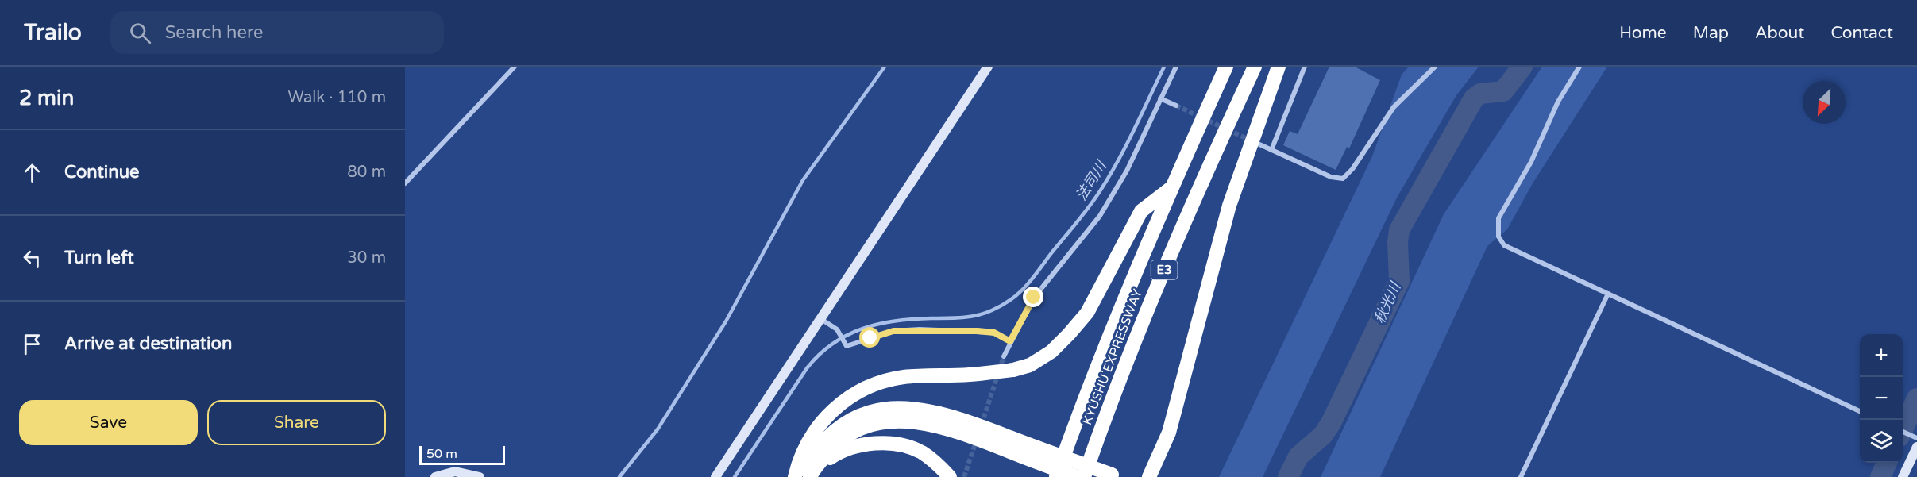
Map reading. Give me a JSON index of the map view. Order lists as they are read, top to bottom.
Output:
{
  "streets": {
    "highway": ["E3", "KYUSHU EXPRESSWAY"]
  },
  "water": ["法司川", "秋光川"],
  "scale_bar": "50 m",
  "north": "bottom left",
  "page": {
    "header": "Trailo",
    "search": "Search here",
    "nav": [
      "Home",
      "Map",
      "About",
      "Contact"
    ],
    "heading": ["2 min", "Walk · 110 m"],
    "list": [
      ["Continue", "80 m"],
      ["Turn left", "30 m"],
      "Arrive at destination"
    ],
    "map_buttons": ["+", "−"],
    "buttons": ["Save", "Share"],
    "scale": "50 m"
  }
}
